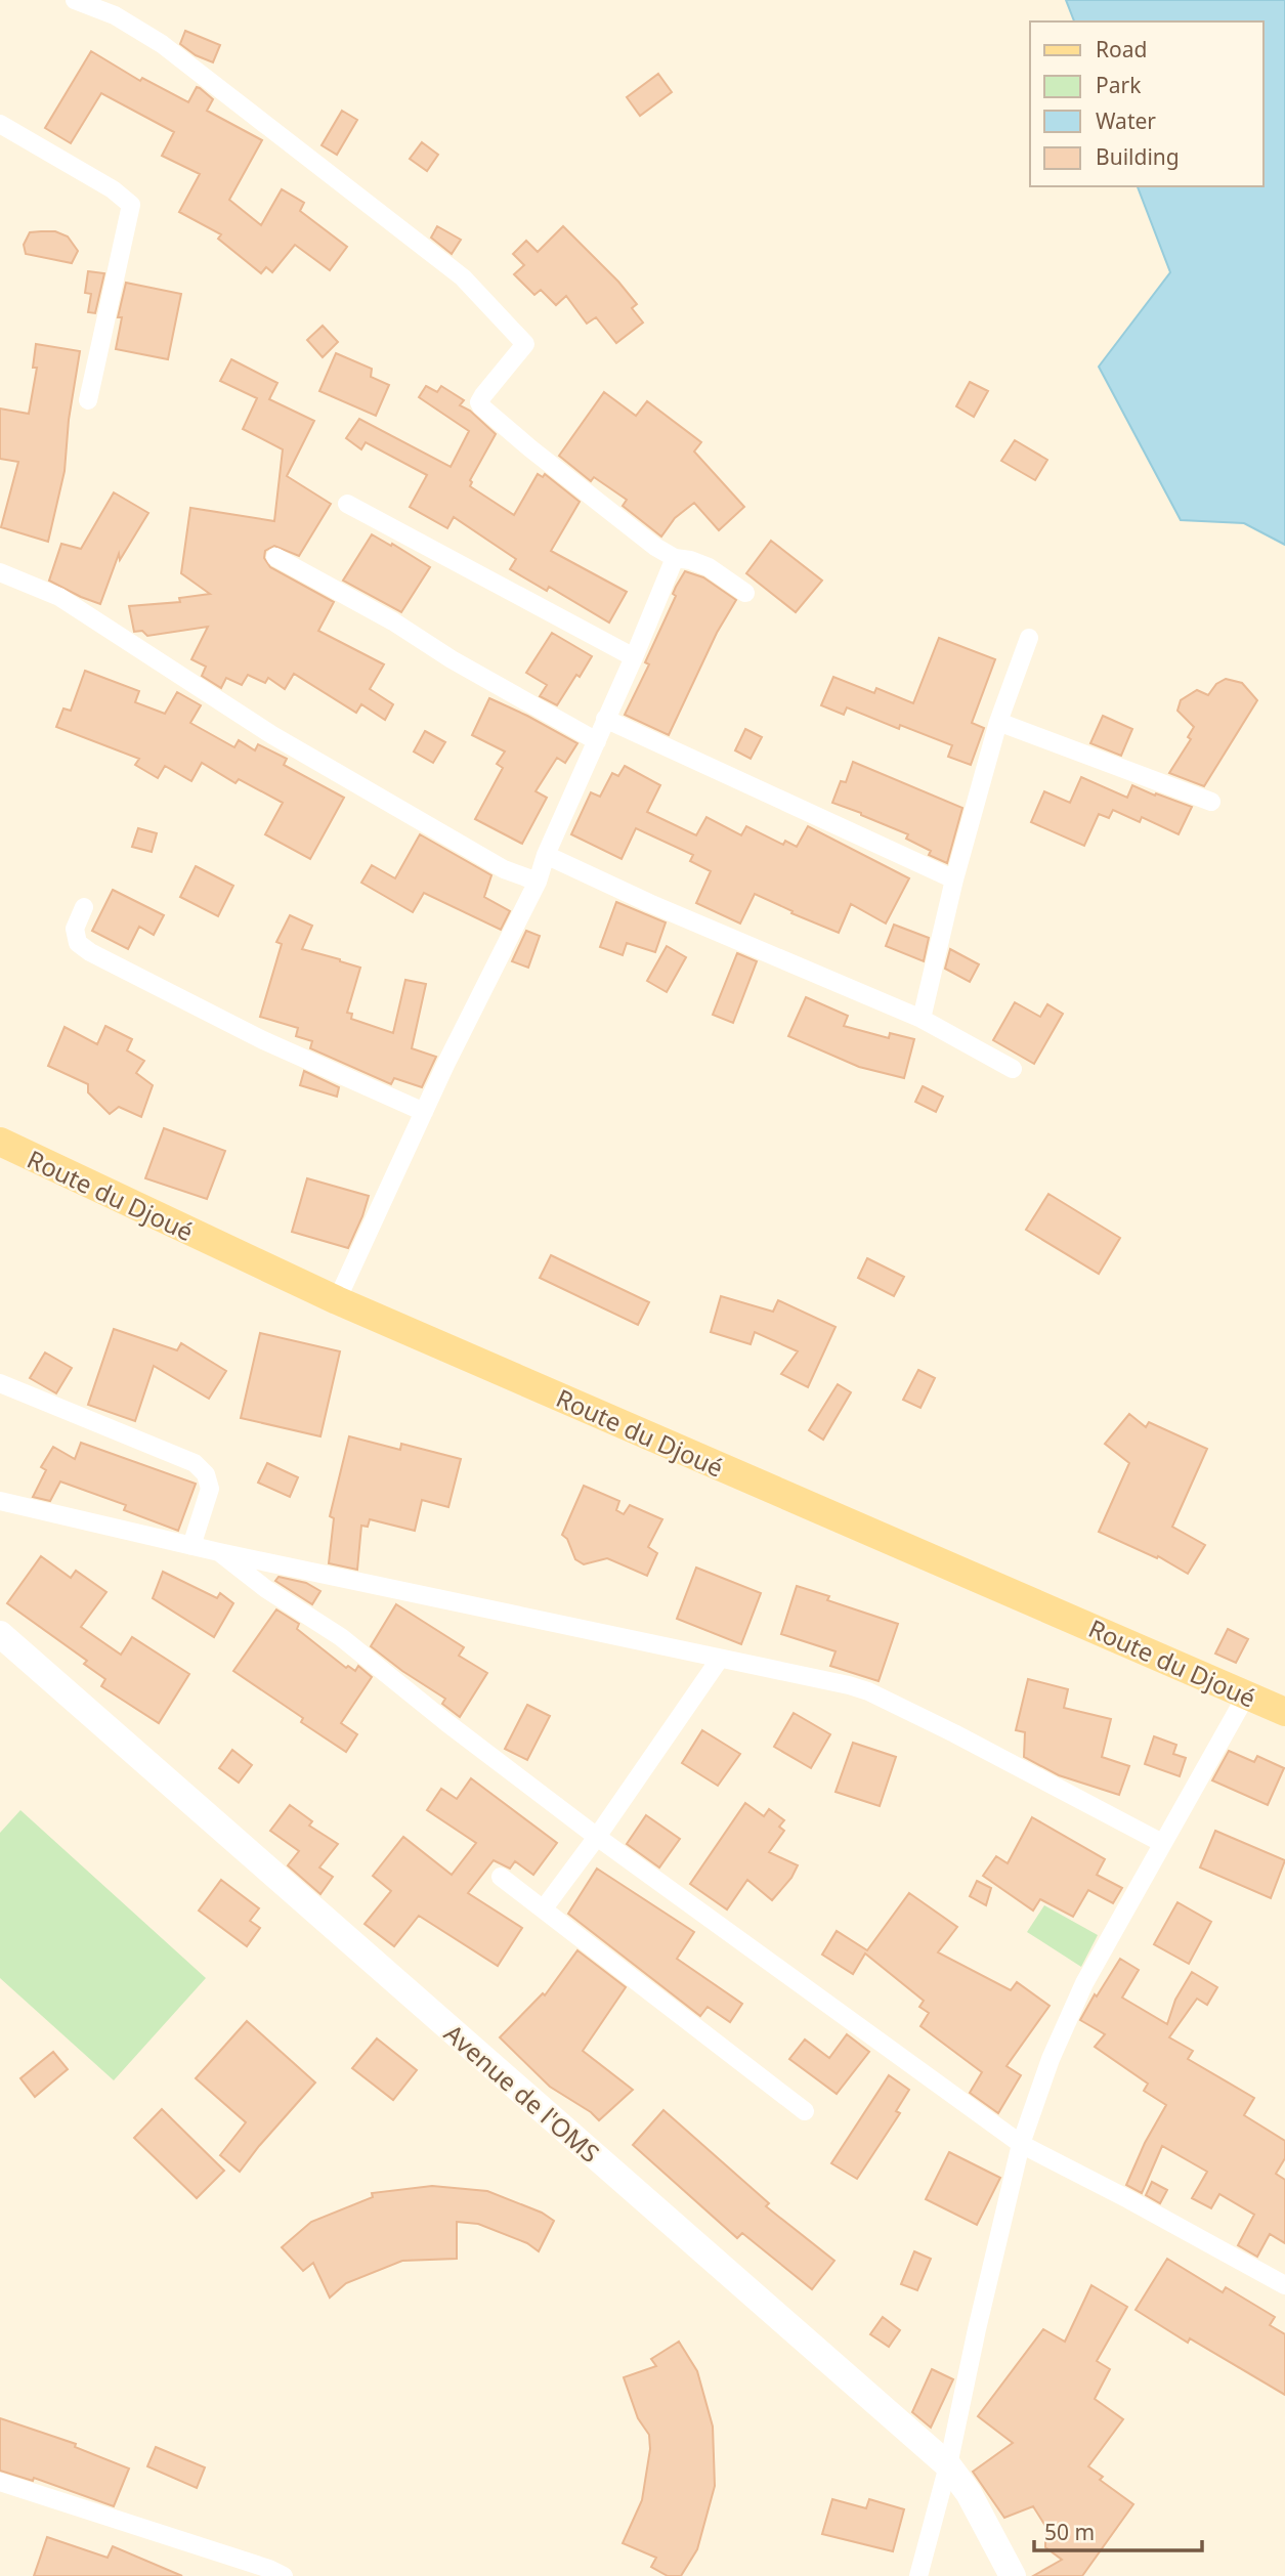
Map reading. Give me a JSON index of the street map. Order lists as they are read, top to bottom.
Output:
{
  "streets": {
    "main road": ["Route du Djoué"],
    "street": ["Avenue de l'OMS"]
  },
  "legend": [
    "Road",
    "Park",
    "Water",
    "Building"
  ],
  "scale_bar": "50 m"
}
